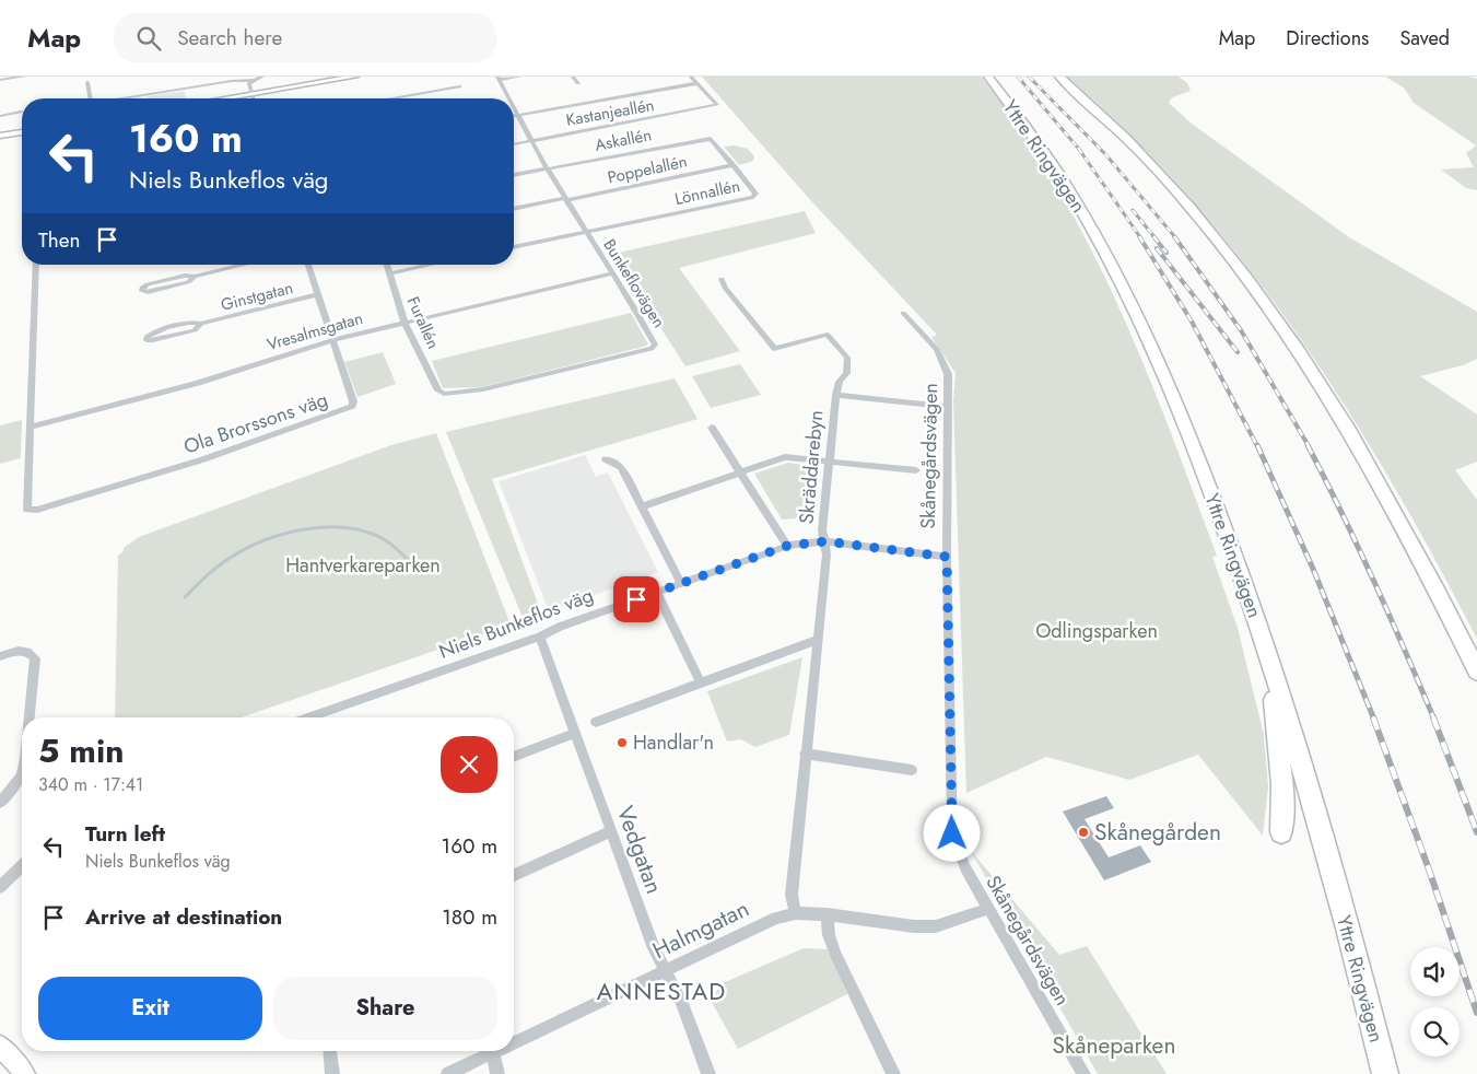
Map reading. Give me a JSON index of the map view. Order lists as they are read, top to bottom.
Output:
{
  "streets": {
    "highway": ["Yttre Ringvägen"],
    "street": [
      "Kastanjeallén",
      "Askallén",
      "Poppelallén",
      "Lönnallén",
      "Bunkeflovägen",
      "Ginstgatan",
      "Furallén",
      "Vresalmsgatan",
      "Ola Brorssons väg",
      "Skånegårdsvägen",
      "Skräddarebyn",
      "Niels Bunkeflos väg",
      "Vedgatan",
      "Halmgatan"
    ]
  },
  "crossings": [
    ["Kastanjeallén", "Bunkeflovägen"],
    ["Askallén", "Lönnallén"],
    ["Askallén", "Bunkeflovägen"],
    ["Poppelallén", "Lönnallén"],
    ["Poppelallén", "Bunkeflovägen"],
    ["Lönnallén", "Bunkeflovägen"],
    ["Bunkeflovägen", "Furallén"],
    ["Bunkeflovägen", "Vresalmsgatan"],
    ["Ginstgatan", "Ola Brorssons väg"],
    ["Furallén", "Vresalmsgatan"],
    ["Vresalmsgatan", "Ola Brorssons väg"],
    ["Skånegårdsvägen", "Niels Bunkeflos väg"],
    ["Skånegårdsvägen", "Halmgatan"],
    ["Skräddarebyn", "Niels Bunkeflos väg"],
    ["Niels Bunkeflos väg", "Vedgatan"],
    ["Vedgatan", "Halmgatan"]
  ],
  "districts": ["ANNESTAD"],
  "parks": ["Hantverkareparken", "Odlingsparken", "Skåneparken"],
  "places": ["Handlar'n", "Skånegården"],
  "page": {
    "header": "Map",
    "search": "Search here",
    "nav": ["Map", "Directions", "Saved"],
    "turn": ["160 m", "Niels Bunkeflos väg"],
    "then": "Then",
    "heading": ["5 min", "340 m · 17:41"],
    "list": [
      {
        "name": "Turn left",
        "note": "Niels Bunkeflos väg",
        "value": "160 m"
      },
      {
        "name": "Arrive at destination",
        "value": "180 m"
      }
    ],
    "buttons": ["Exit", "Share"]
  }
}
